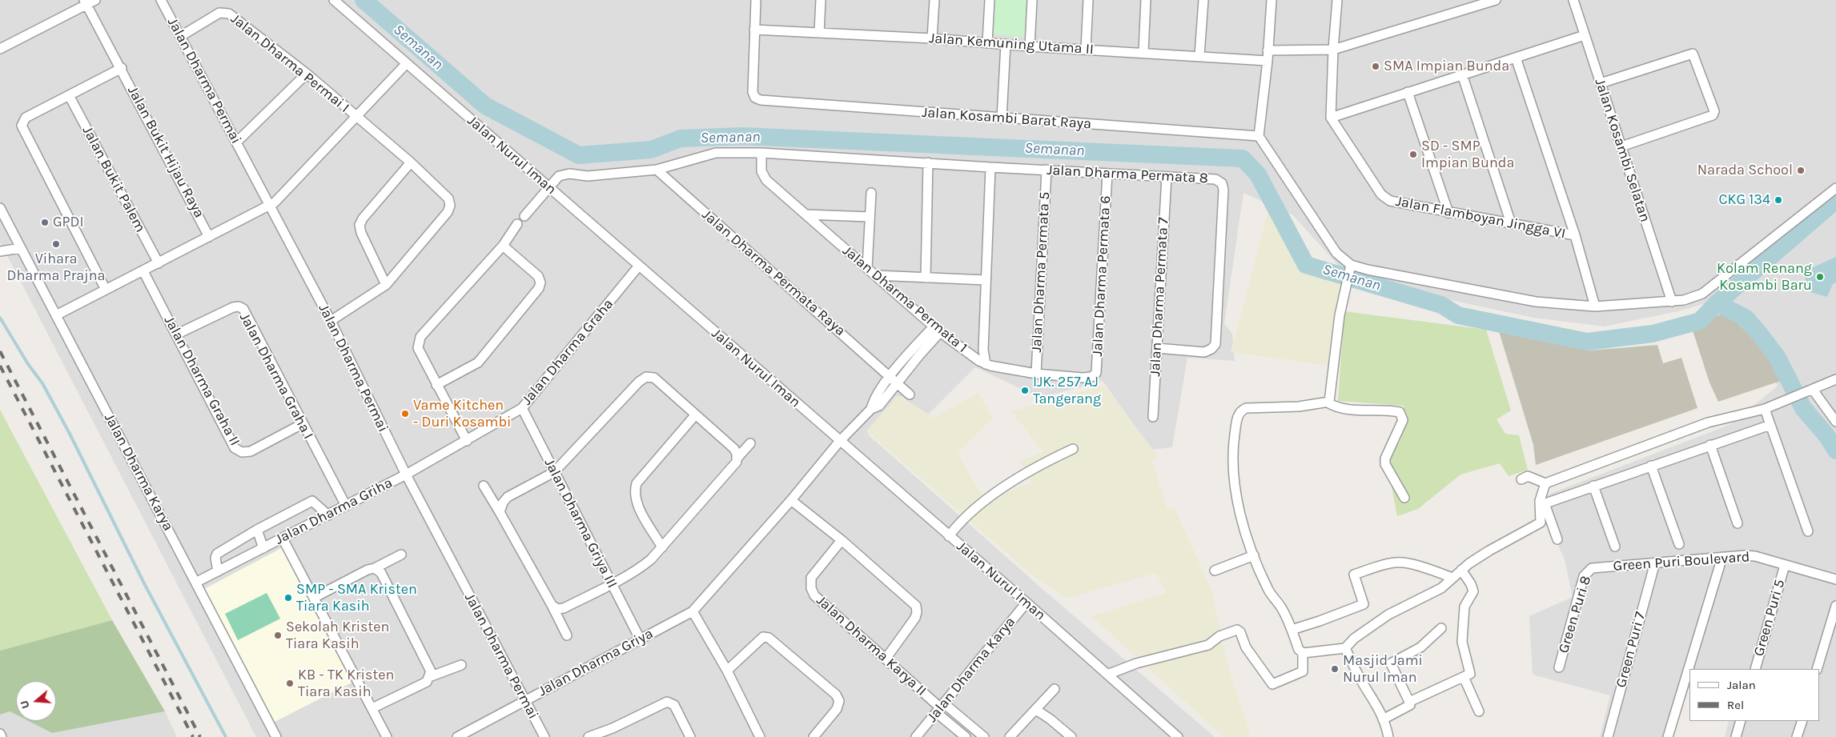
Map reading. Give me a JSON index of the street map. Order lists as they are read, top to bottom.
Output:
{
  "streets": {
    "street": [
      "Jalan Kemuning Utama II",
      "Jalan Dharma Permai I",
      "Jalan Dharma Permai",
      "Jalan Kosambi Barat Raya",
      "Jalan Kosambi Selatan",
      "Jalan Bukit Hijau Raya",
      "Jalan Nurul Iman",
      "Jalan Dharma Permata 8",
      "Jalan Bukit Palem",
      "Jalan Flamboyan Jingga VI",
      "Jalan Dharma Permata 5",
      "Jalan Dharma Permata Raya",
      "Jalan Dharma Permata 6",
      "Jalan Dharma Permata 7",
      "Jalan Dharma Permata 1",
      "Jalan Dharma Graha",
      "Jalan Dharma Graha I",
      "Jalan Dharma Graha II",
      "Jalan Dharma Karya",
      "Jalan Dharma Griha",
      "Jalan Dharma Griya III",
      "Green Puri Boulevard",
      "Green Puri 8",
      "Green Puri 5",
      "Jalan Dharma Karya II",
      "Green Puri 7",
      "Jalan Dharma Griya"
    ]
  },
  "crossings": [
    ["Jalan Kemuning Utama II", "Jalan Kosambi Barat Raya"],
    ["Jalan Dharma Permai I", "Jalan Dharma Permai"],
    ["Jalan Dharma Permai", "Jalan Dharma Griha"],
    ["Jalan Dharma Permai", "Jalan Dharma Griya"],
    ["Jalan Nurul Iman", "Jalan Dharma Permata 8"],
    ["Jalan Nurul Iman", "Jalan Dharma Graha"],
    ["Jalan Nurul Iman", "Jalan Dharma Karya"],
    ["Jalan Dharma Permata 8", "Jalan Dharma Permata 5"],
    ["Jalan Dharma Permata 8", "Jalan Dharma Permata Raya"],
    ["Jalan Dharma Permata 8", "Jalan Dharma Permata 6"],
    ["Jalan Dharma Permata 8", "Jalan Dharma Permata 7"],
    ["Jalan Dharma Permata 8", "Jalan Dharma Permata 1"],
    ["Jalan Dharma Permata 5", "Jalan Dharma Permata 1"],
    ["Jalan Dharma Permata 6", "Jalan Dharma Permata 1"],
    ["Jalan Dharma Graha", "Jalan Dharma Griha"],
    ["Jalan Dharma Graha", "Jalan Dharma Griya III"],
    ["Jalan Dharma Graha I", "Jalan Dharma Graha II"],
    ["Jalan Dharma Graha I", "Jalan Dharma Griha"],
    ["Jalan Dharma Karya", "Jalan Dharma Griha"],
    ["Jalan Dharma Karya", "Jalan Dharma Karya II"],
    ["Jalan Dharma Griya III", "Jalan Dharma Griya"],
    ["Green Puri Boulevard", "Green Puri 8"],
    ["Green Puri Boulevard", "Green Puri 5"],
    ["Green Puri Boulevard", "Green Puri 7"]
  ],
  "water": ["Semanan"],
  "places": [
    "SMA Impian Bunda",
    "SD - SMP Impian Bunda",
    "Narada School",
    "CKG 134",
    "GPDI",
    "Vihara Dharma Prajna",
    "Kolam Renang Kosambi Baru",
    "IJK. 257 AJ Tangerang",
    "Vame Kitchen - Duri Kosambi",
    "SMP - SMA Kristen Tiara Kasih",
    "Sekolah Kristen Tiara Kasih",
    "Masjid Jami Nurul Iman",
    "KB - TK Kristen Tiara Kasih"
  ],
  "legend": ["Jalan", "Rel"],
  "north": "left"
}
